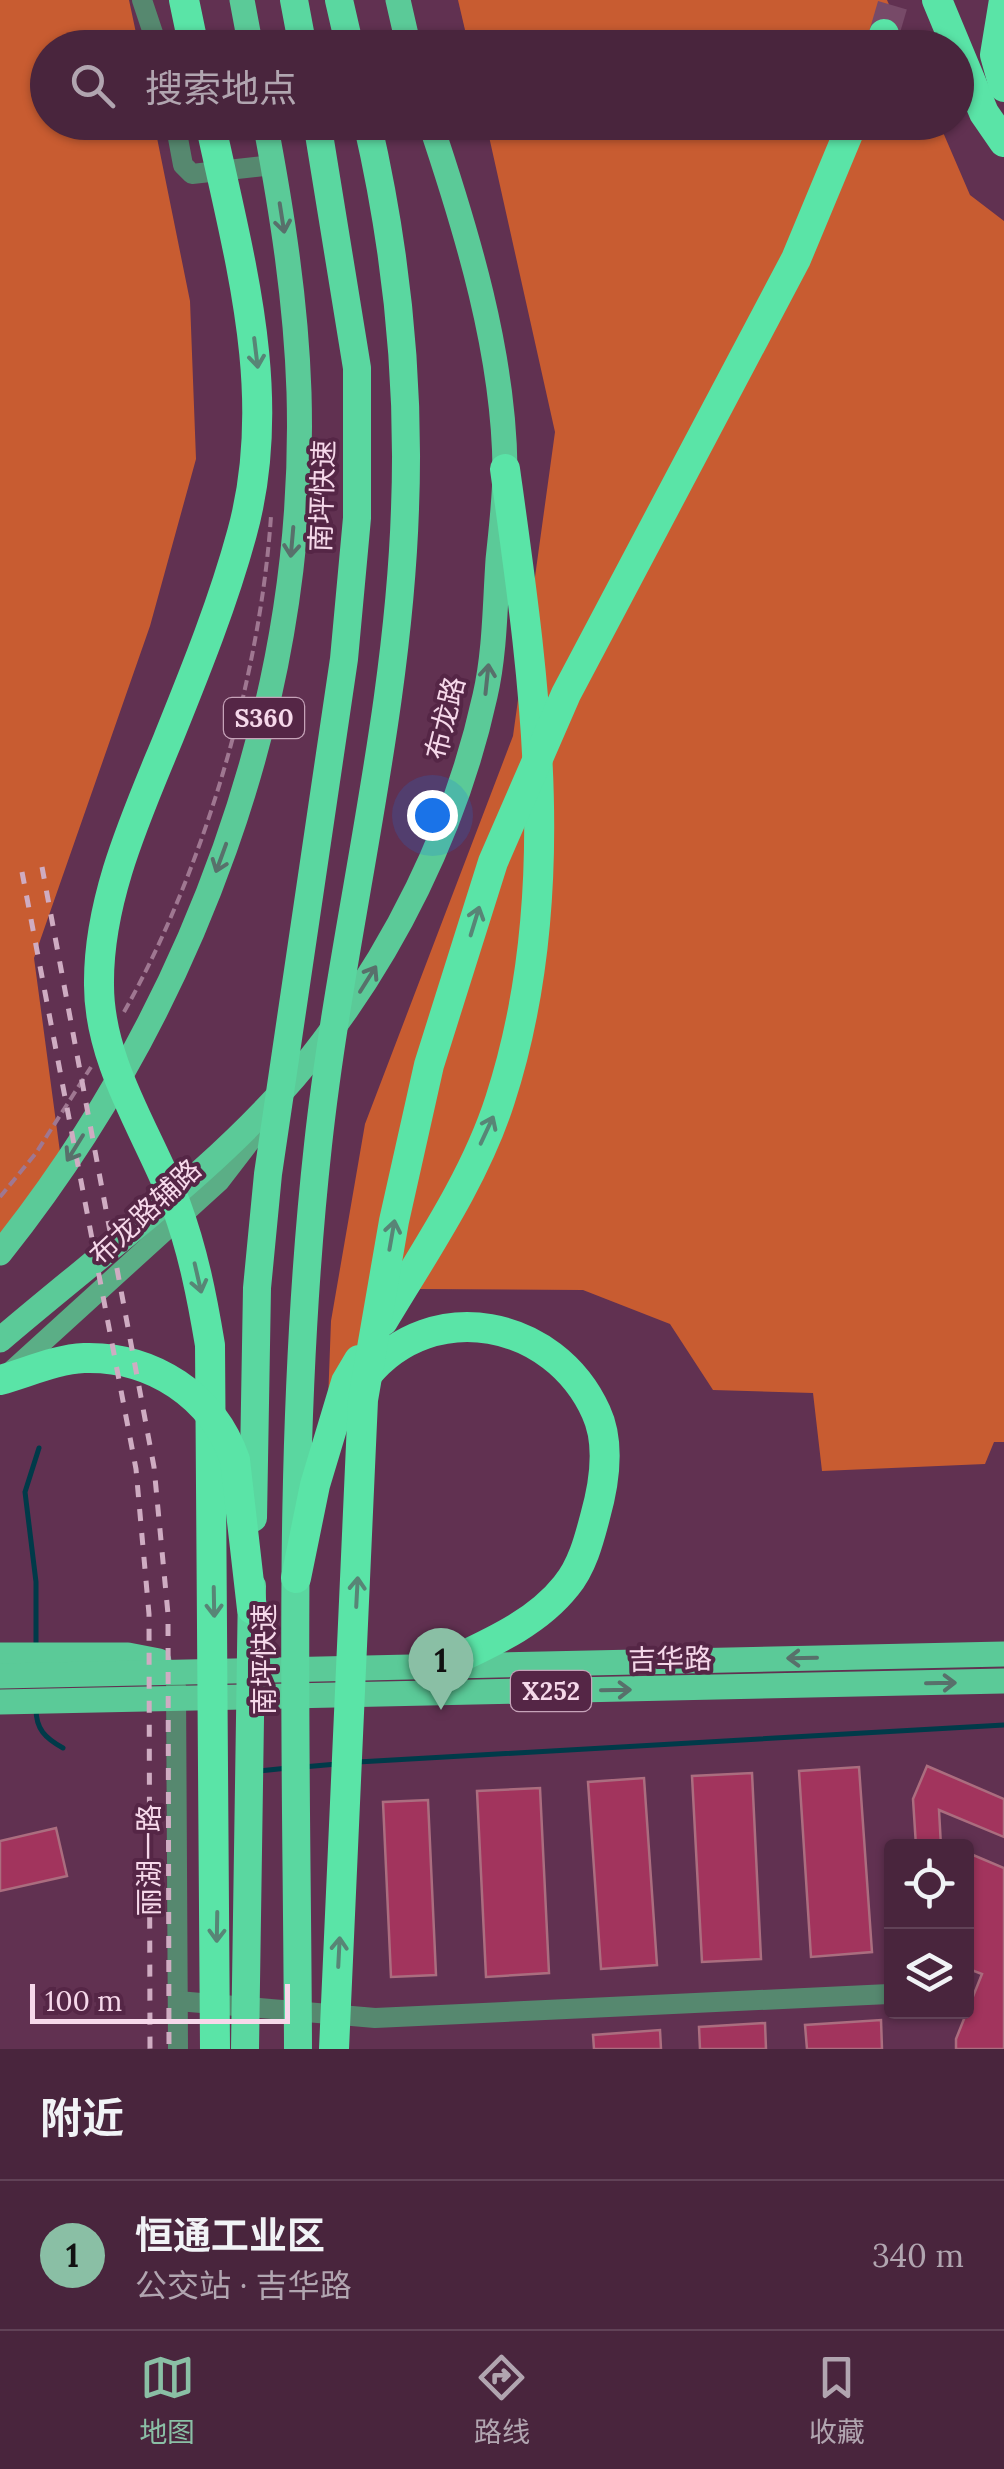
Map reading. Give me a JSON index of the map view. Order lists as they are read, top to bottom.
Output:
{
  "streets": {
    "highway": ["南坪快速"],
    "main road": [
      "S360",
      "布龙路",
      "布龙路辅路",
      "吉华路",
      "X252"
    ],
    "street": ["丽湖一路"]
  },
  "crossings": [
    ["布龙路", "布龙路辅路"],
    ["吉华路", "X252"],
    ["吉华路", "丽湖一路"]
  ],
  "scale_bar": "100 m",
  "page": {
    "search": "搜索地点",
    "pins": "1",
    "scale": "100 m",
    "heading": "附近",
    "list": [
      {
        "mark": "1",
        "name": "恒通工业区",
        "note": "公交站 · 吉华路",
        "value": "340 m"
      }
    ],
    "nav": ["地图", "路线", "收藏"]
  }
}
